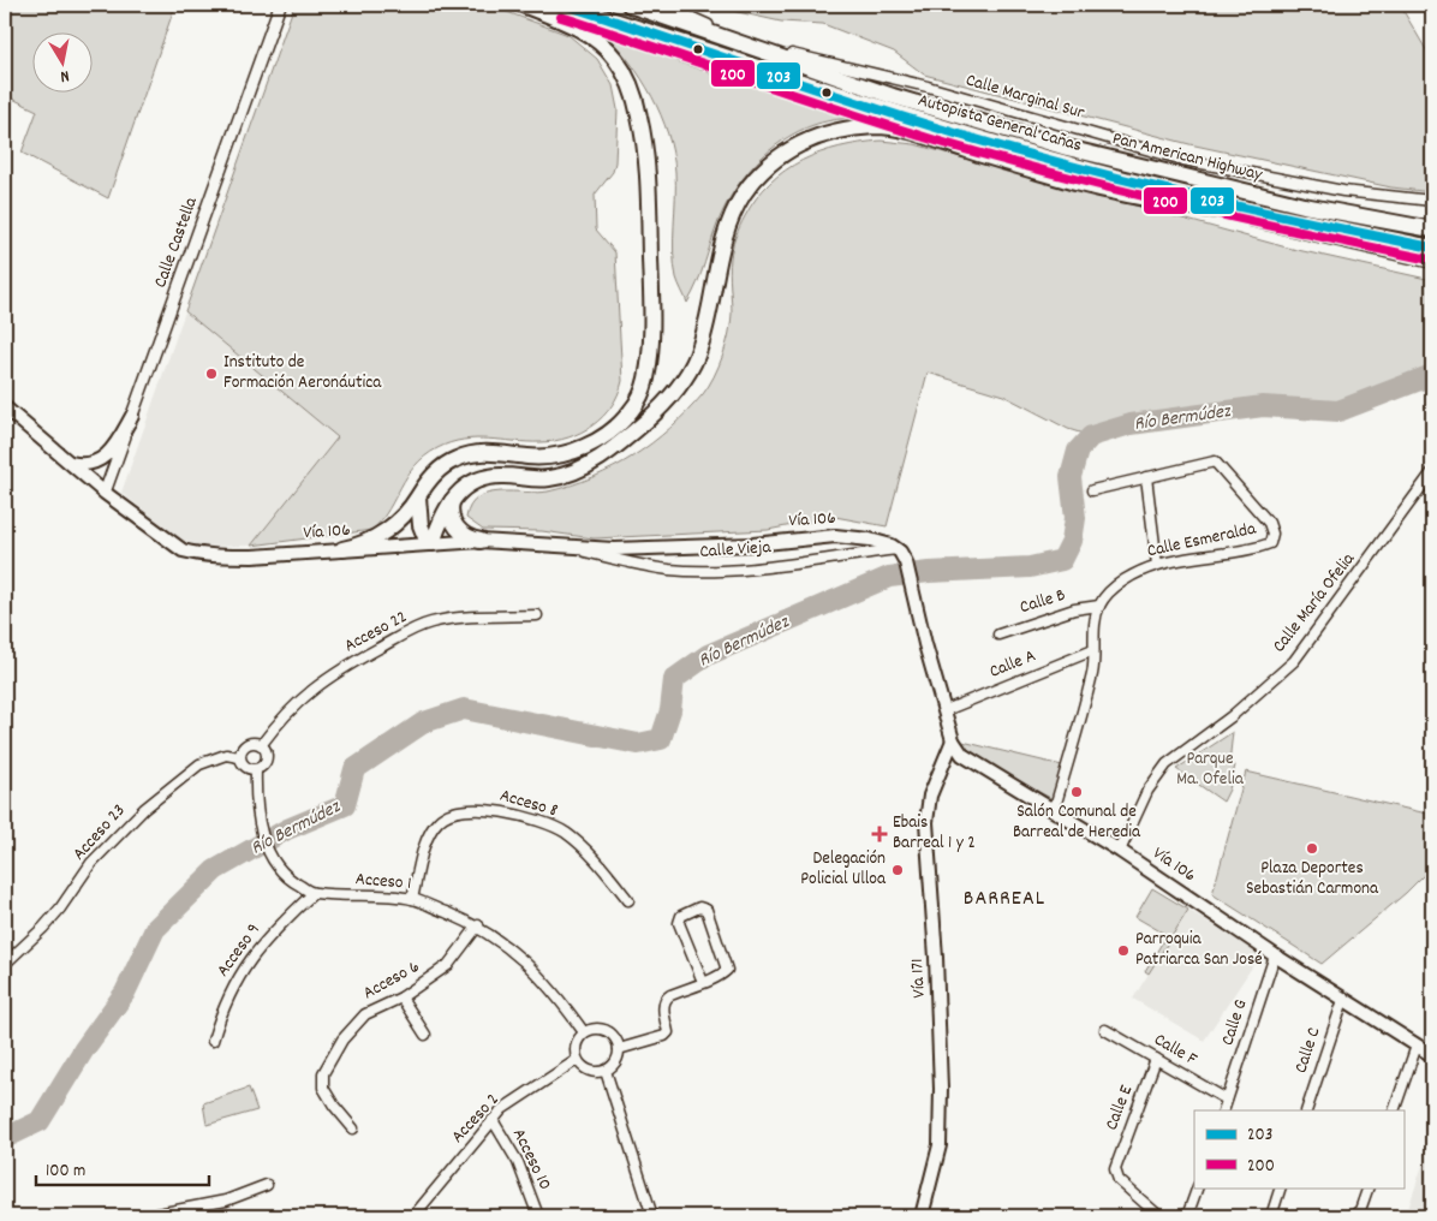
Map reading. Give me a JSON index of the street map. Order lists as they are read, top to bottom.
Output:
{
  "streets": {
    "highway": ["Autopista General Cañas", "Pan American Highway"],
    "main road": ["Vía 106", "Vía 171"],
    "street": [
      "Calle Marginal Sur",
      "Calle Castella",
      "Calle Esmeralda",
      "Calle Vieja",
      "Calle B",
      "Calle María Ofelia",
      "Acceso 22",
      "Calle A",
      "Acceso 8",
      "Acceso 23",
      "Acceso 1",
      "Acceso 9",
      "Acceso 6",
      "Calle G",
      "Calle F",
      "Calle C",
      "Calle E",
      "Acceso 2",
      "Acceso 10"
    ]
  },
  "crossings": [
    ["Calle Marginal Sur", "Pan American Highway"],
    ["Calle Castella", "Vía 106"],
    ["Vía 106", "Calle Vieja"],
    ["Vía 106", "Calle María Ofelia"],
    ["Vía 106", "Calle A"],
    ["Vía 106", "Vía 171"],
    ["Vía 106", "Calle G"],
    ["Vía 106", "Calle C"],
    ["Calle Esmeralda", "Calle B"],
    ["Acceso 22", "Acceso 23"],
    ["Acceso 22", "Acceso 1"],
    ["Acceso 8", "Acceso 1"],
    ["Acceso 23", "Acceso 1"],
    ["Acceso 1", "Acceso 9"],
    ["Acceso 1", "Acceso 6"],
    ["Acceso 1", "Acceso 2"],
    ["Calle G", "Calle F"],
    ["Calle F", "Calle E"],
    ["Acceso 2", "Acceso 10"]
  ],
  "districts": ["BARREAL"],
  "water": ["Río Bermúdez"],
  "parks": ["Parque Ma. Ofelia"],
  "places": {
    "other": [
      "Instituto de Formación Aeronáutica",
      "Salón Comunal de Barreal de Heredia",
      "Plaza Deportes Sebastián Carmona",
      "Delegación Policial Ulloa",
      "Parroquia Patriarca San José"
    ],
    "health": ["Ebais Barreal 1 y 2"]
  },
  "lines": ["transit line 203", "transit line 200"],
  "legend": ["203", "200"],
  "scale_bar": "100 m",
  "north": "bottom"
}
